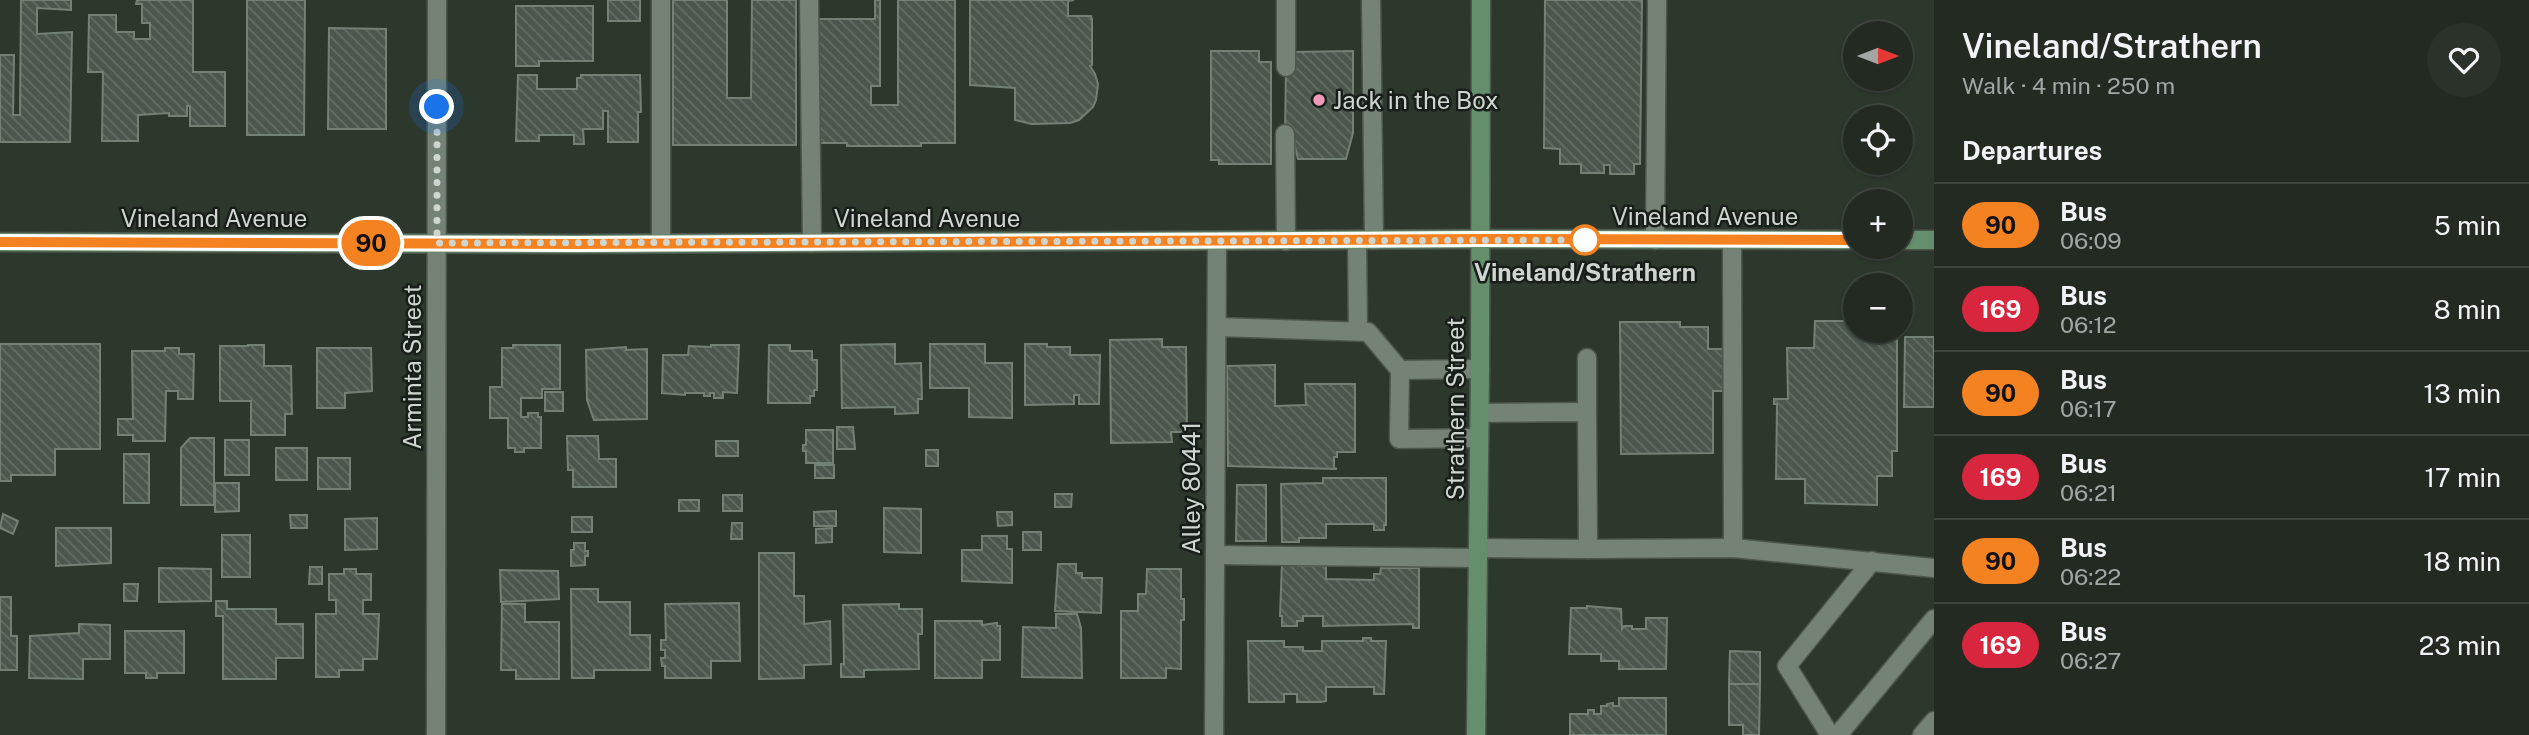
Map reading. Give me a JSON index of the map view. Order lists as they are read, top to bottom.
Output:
{
  "streets": {
    "main road": ["Vineland Avenue", "Strathern Street"],
    "street": ["Arminta Street", "Alley 80441"]
  },
  "crossings": [
    ["Vineland Avenue", "Arminta Street"],
    ["Vineland Avenue", "Strathern Street"],
    ["Vineland Avenue", "Alley 80441"]
  ],
  "places": ["Jack in the Box", "Vineland/Strathern"],
  "lines": ["bus line 90"],
  "north": "right",
  "page": {
    "on_map": "90",
    "heading": [
      ["Vineland/Strathern", "Walk · 4 min · 250 m"],
      "Departures"
    ],
    "map_buttons": ["+", "−"],
    "list": [
      {
        "mark": "90",
        "name": "Bus",
        "note": "06:09",
        "value": "5 min"
      },
      {
        "mark": "169",
        "name": "Bus",
        "note": "06:12",
        "value": "8 min"
      },
      {
        "mark": "90",
        "name": "Bus",
        "note": "06:17",
        "value": "13 min"
      },
      {
        "mark": "169",
        "name": "Bus",
        "note": "06:21",
        "value": "17 min"
      },
      {
        "mark": "90",
        "name": "Bus",
        "note": "06:22",
        "value": "18 min"
      },
      {
        "mark": "169",
        "name": "Bus",
        "note": "06:27",
        "value": "23 min"
      }
    ]
  }
}
